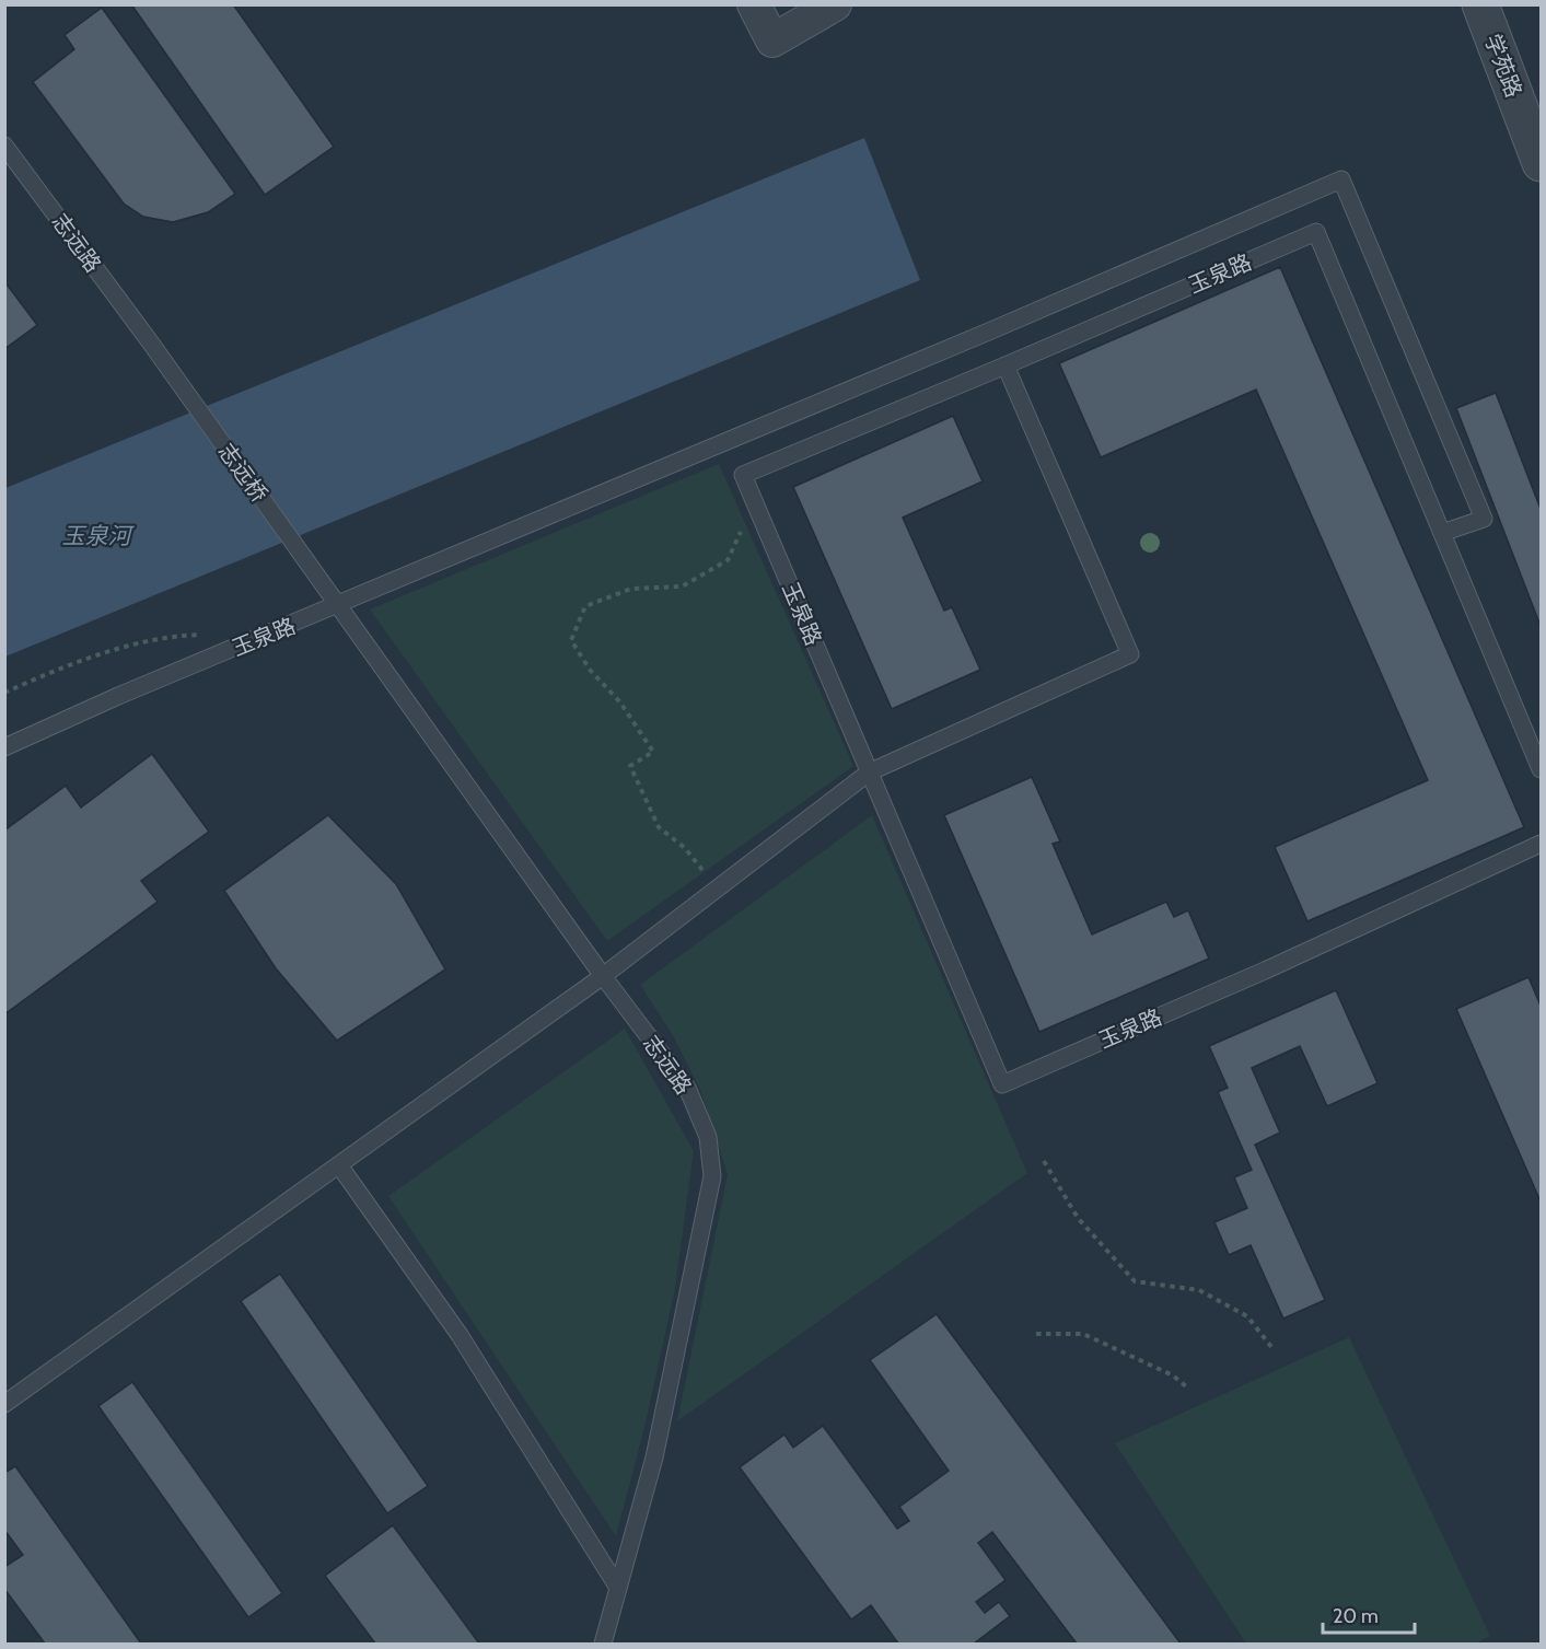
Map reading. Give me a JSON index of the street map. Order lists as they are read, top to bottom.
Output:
{
  "streets": {
    "street": ["学苑路"],
    "lane": ["志远路", "玉泉路", "志远桥"]
  },
  "crossings": [
    ["志远路", "玉泉路"],
    ["志远路", "志远桥"],
    ["玉泉路", "志远桥"]
  ],
  "water": ["玉泉河"],
  "scale_bar": "20 m"
}
